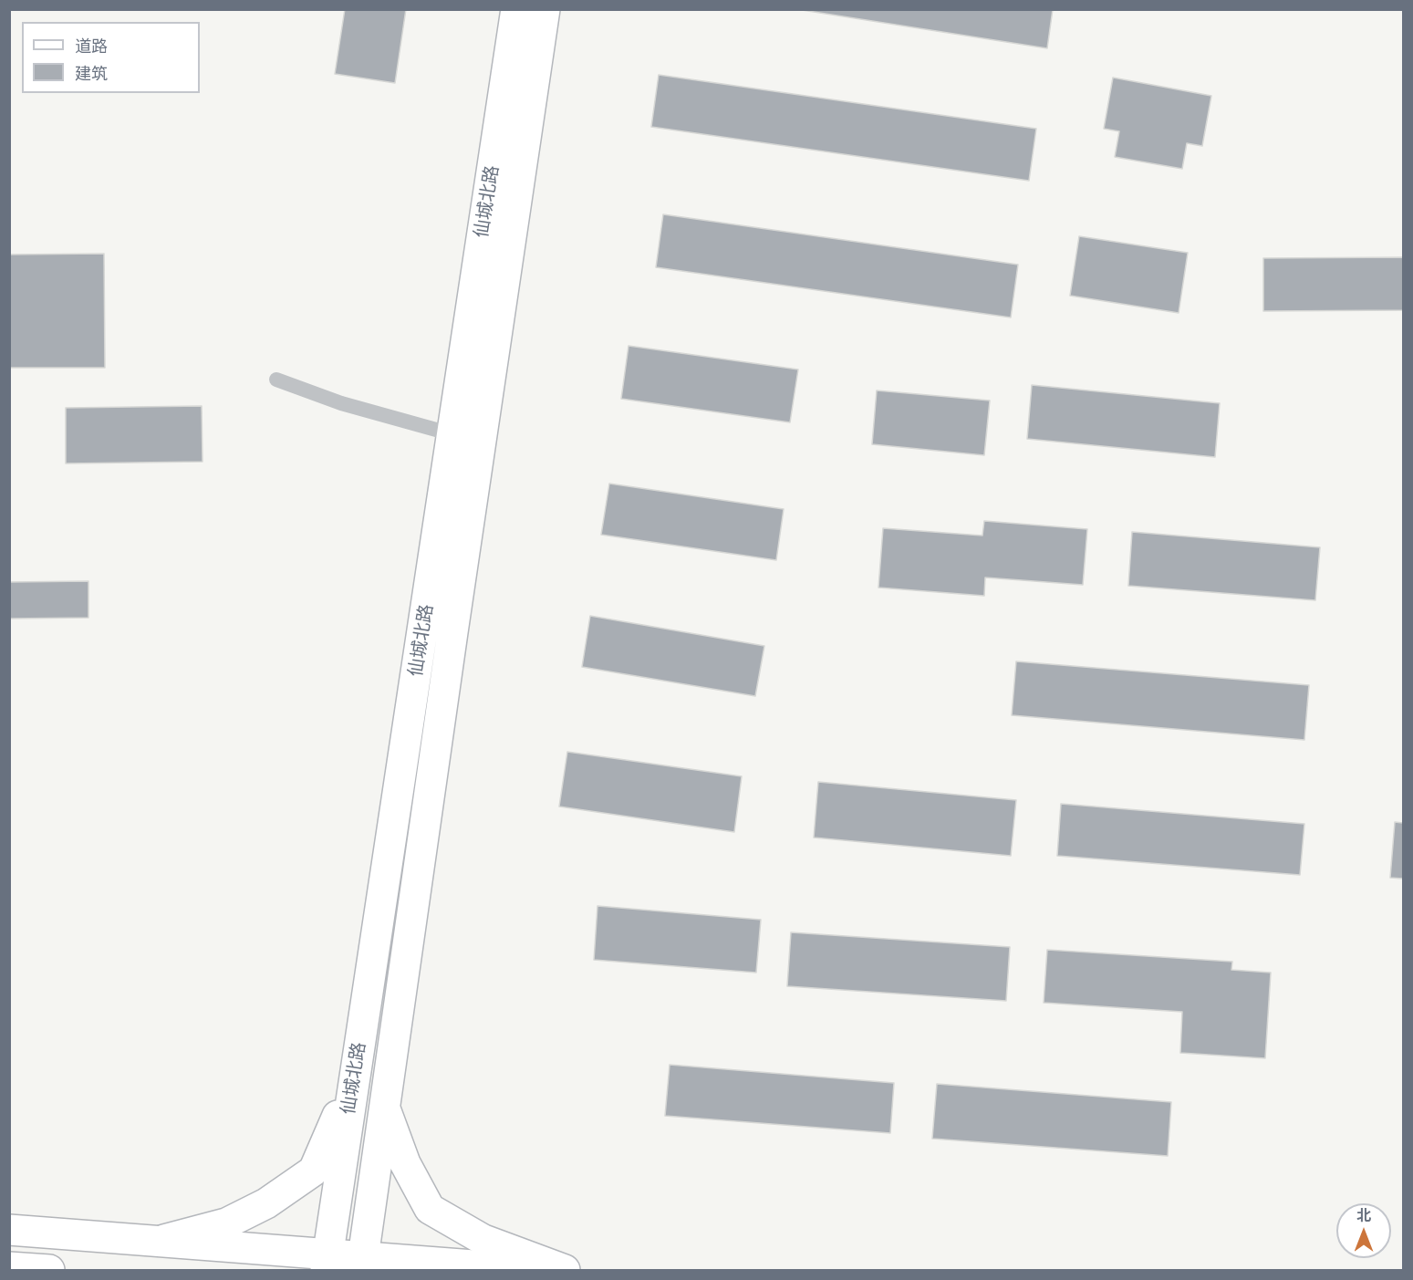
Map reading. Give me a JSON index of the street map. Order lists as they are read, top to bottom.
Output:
{
  "streets": {
    "main road": ["仙城北路"]
  },
  "legend": ["道路", "建筑"],
  "north": "top"
}
